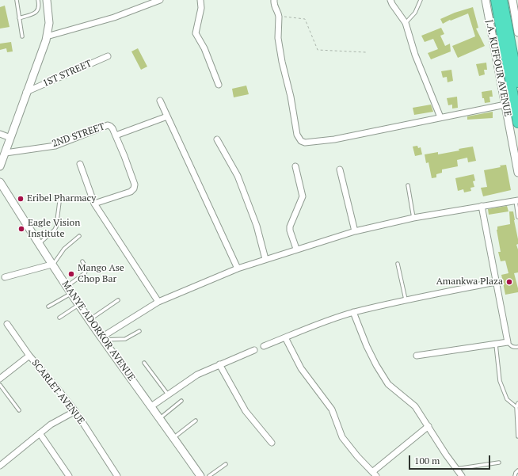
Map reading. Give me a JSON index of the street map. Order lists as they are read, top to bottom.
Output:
{
  "streets": {
    "street": [
      "J.A. KUFFOUR AVENUE",
      "1ST STREET",
      "2ND STREET",
      "MANYE ADORKOR AVENUE",
      "SCARLET AVENUE"
    ]
  },
  "places": [
    "Eribel Pharmacy",
    "Eagle Vision Institute",
    "Mango Ase Chop Bar",
    "Amankwa Plaza"
  ],
  "scale_bar": "100 m"
}
